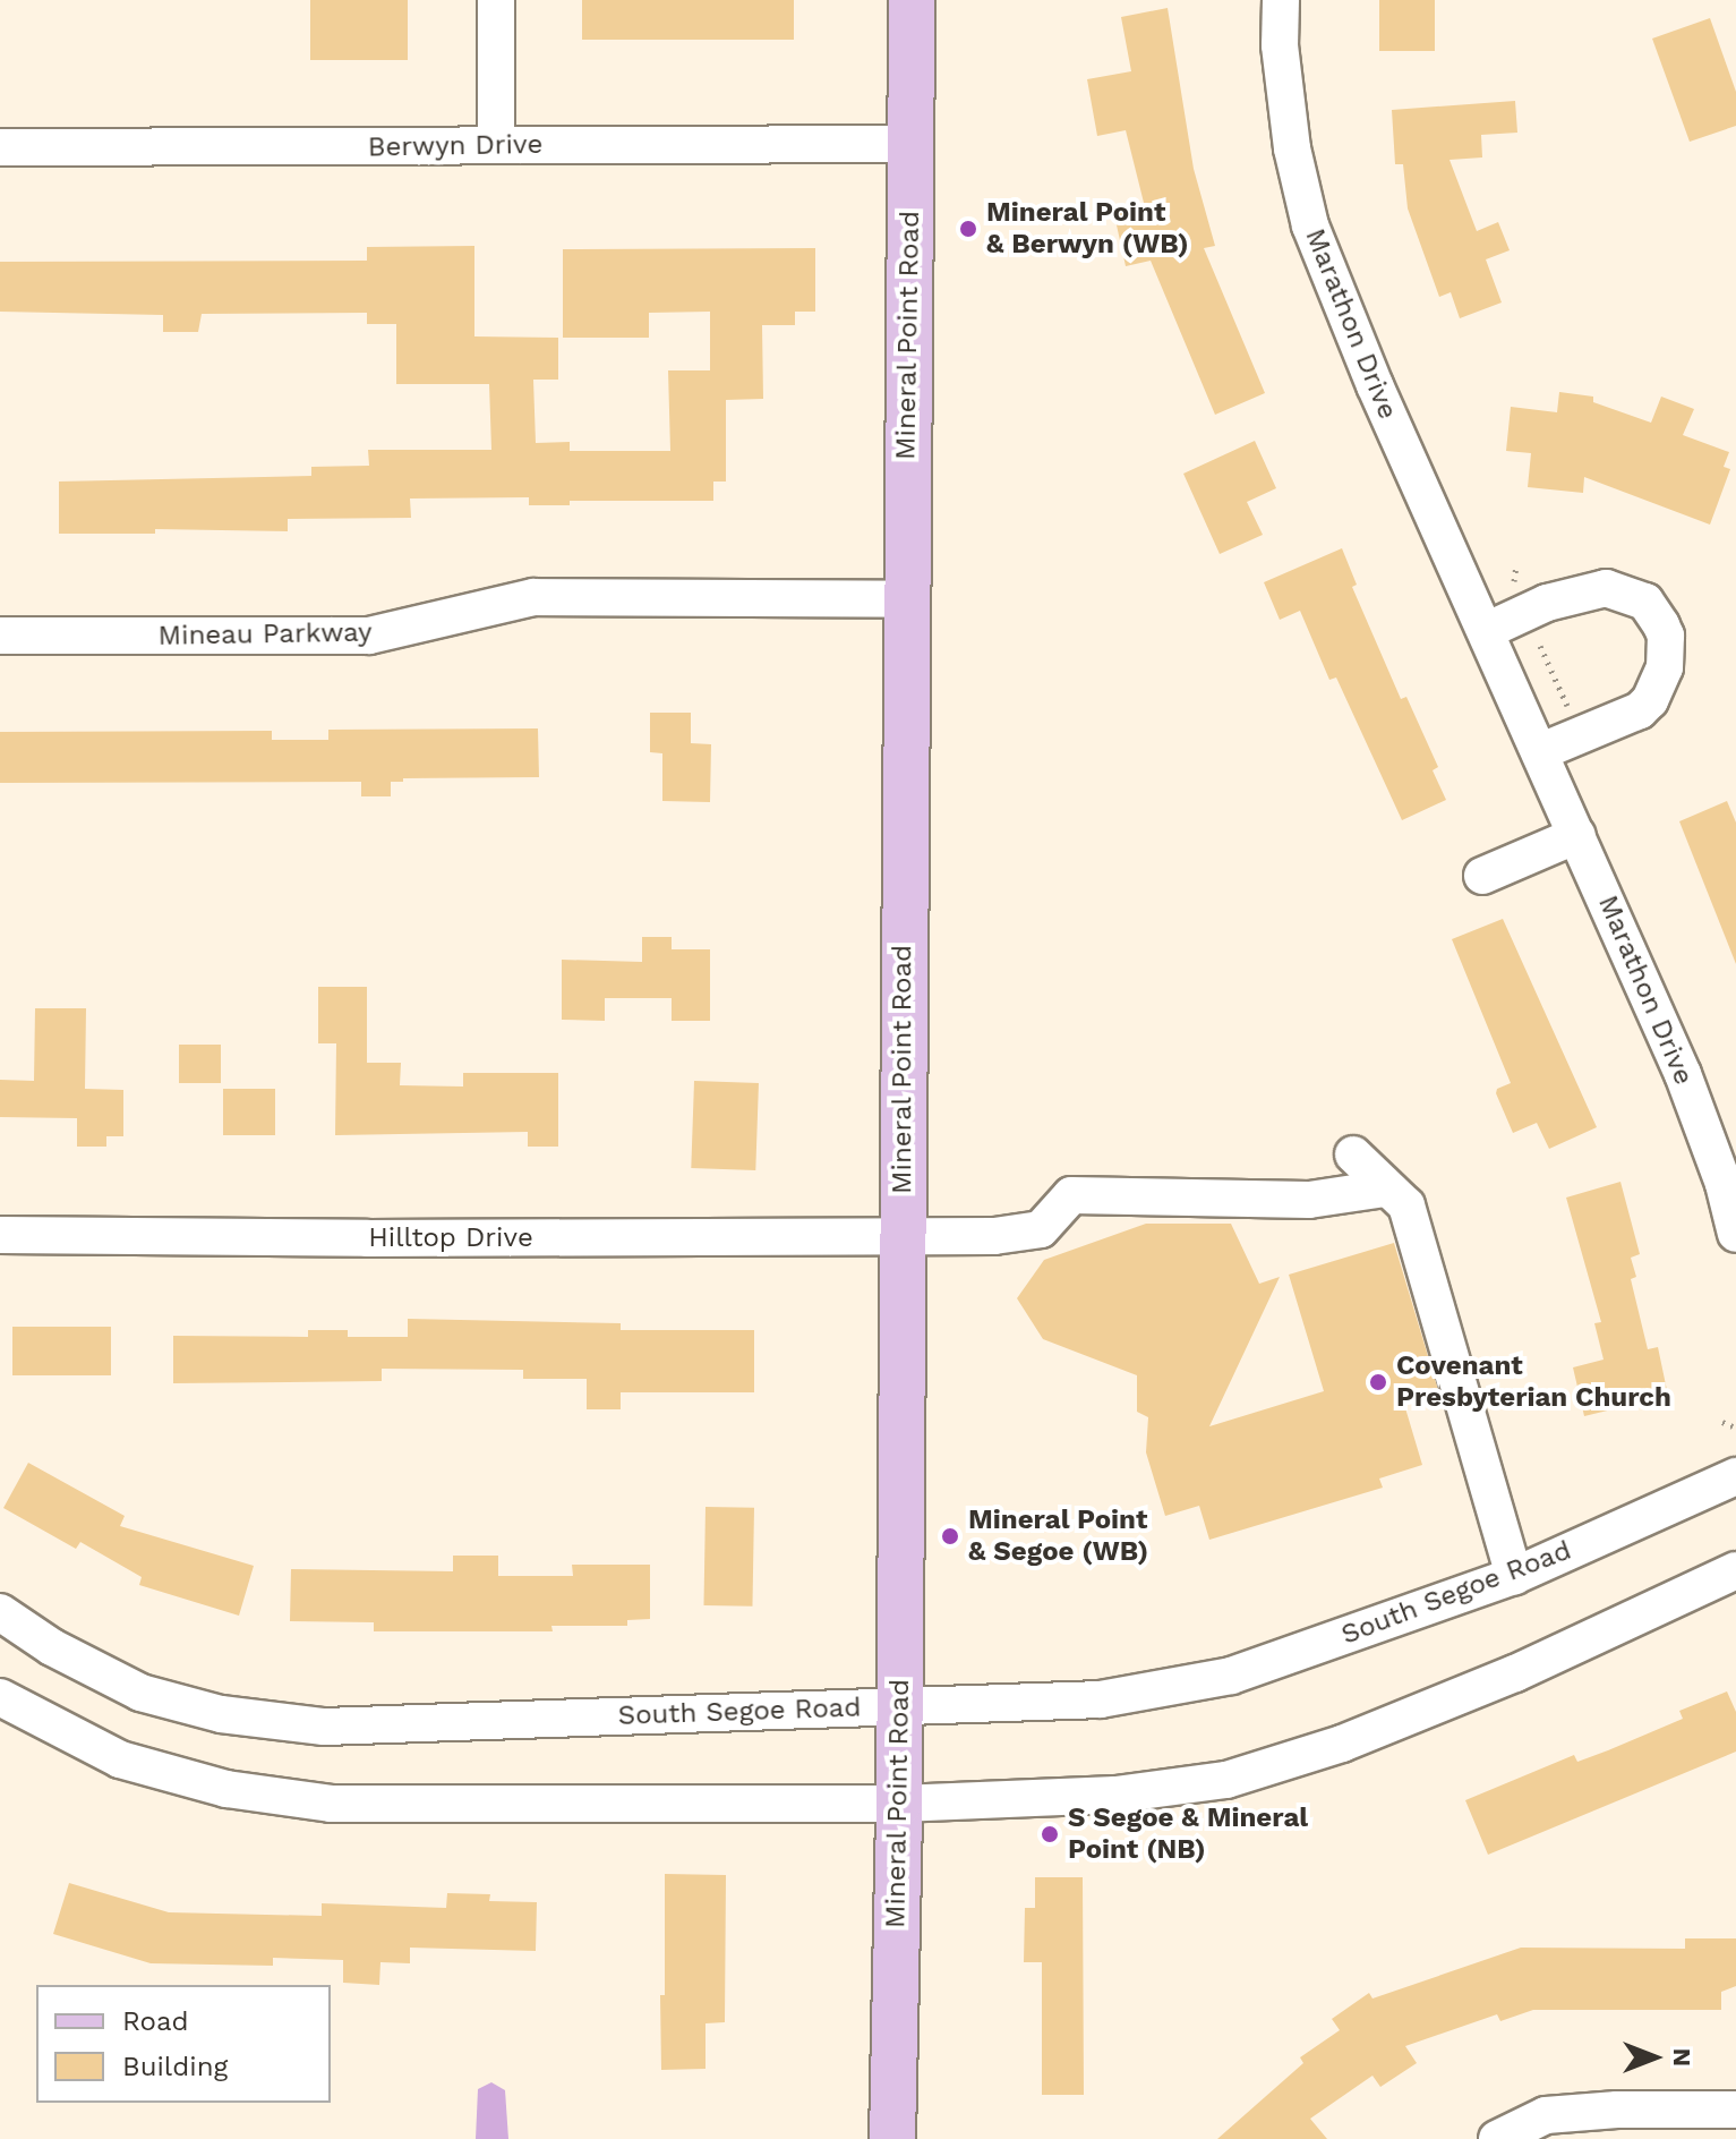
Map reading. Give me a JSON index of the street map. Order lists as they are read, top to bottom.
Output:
{
  "streets": {
    "main road": ["Mineral Point Road"],
    "street": [
      "Berwyn Drive",
      "Marathon Drive",
      "Mineau Parkway",
      "Hilltop Drive",
      "South Segoe Road"
    ]
  },
  "crossings": [
    ["Berwyn Drive", "Mineral Point Road"],
    ["Mineral Point Road", "Mineau Parkway"],
    ["Mineral Point Road", "Hilltop Drive"],
    ["Mineral Point Road", "South Segoe Road"]
  ],
  "places": [
    "Mineral Point & Berwyn (WB)",
    "Covenant Presbyterian Church",
    "Mineral Point & Segoe (WB)",
    "S Segoe & Mineral Point (NB)"
  ],
  "legend": ["Road", "Building"],
  "north": "right"
}
